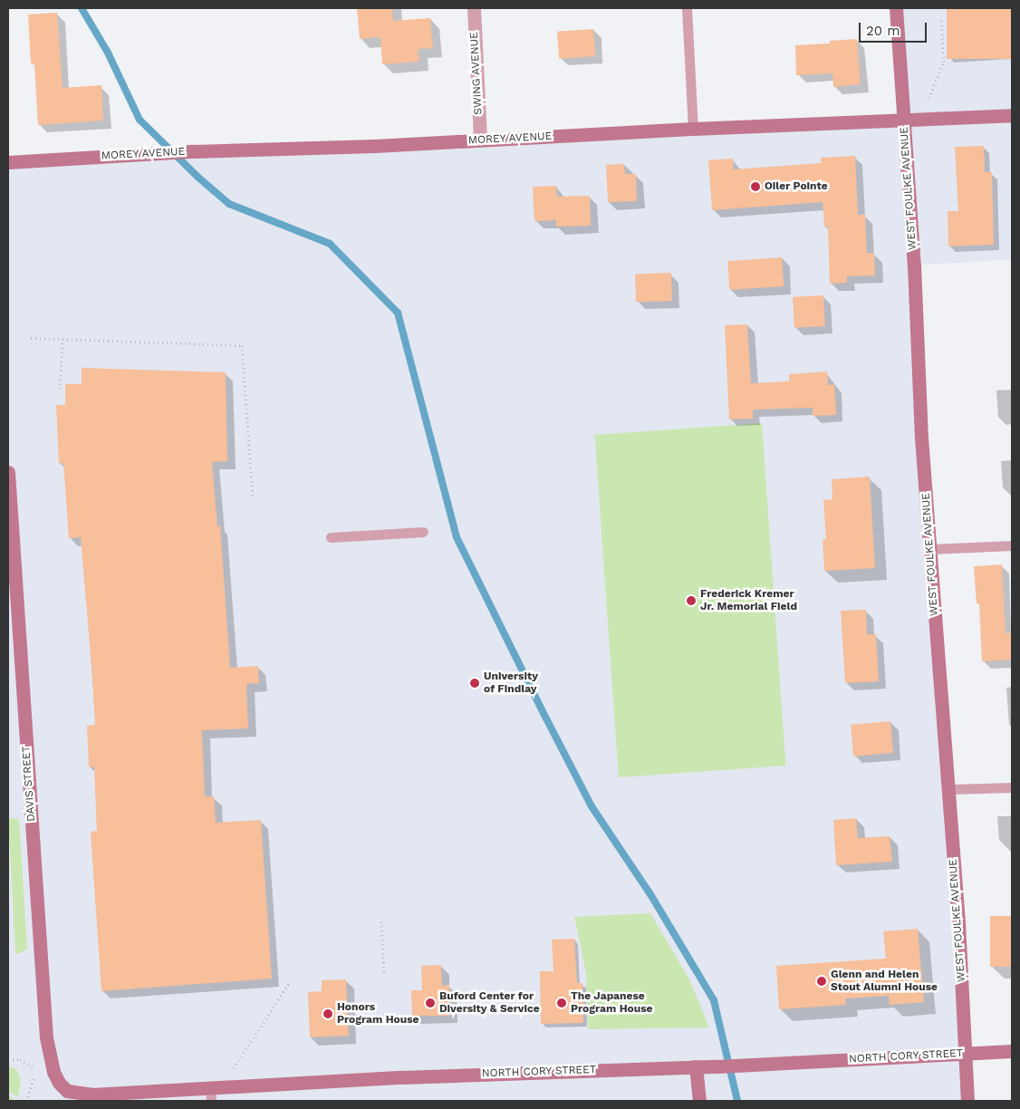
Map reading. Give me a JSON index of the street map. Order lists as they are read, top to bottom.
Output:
{
  "streets": {
    "street": [
      "SWING AVENUE",
      "MOREY AVENUE",
      "WEST FOULKE AVENUE",
      "DAVIS STREET",
      "NORTH CORY STREET"
    ]
  },
  "crossings": [
    ["SWING AVENUE", "MOREY AVENUE"],
    ["MOREY AVENUE", "WEST FOULKE AVENUE"],
    ["WEST FOULKE AVENUE", "NORTH CORY STREET"],
    ["DAVIS STREET", "NORTH CORY STREET"]
  ],
  "places": [
    "Oiler Pointe",
    "Frederick Kremer Jr. Memorial Field",
    "University of Findlay",
    "Glenn and Helen Stout Alumni House",
    "Buford Center for Diversity & Service",
    "The Japanese Program House",
    "Honors Program House"
  ],
  "scale_bar": "20 m"
}
